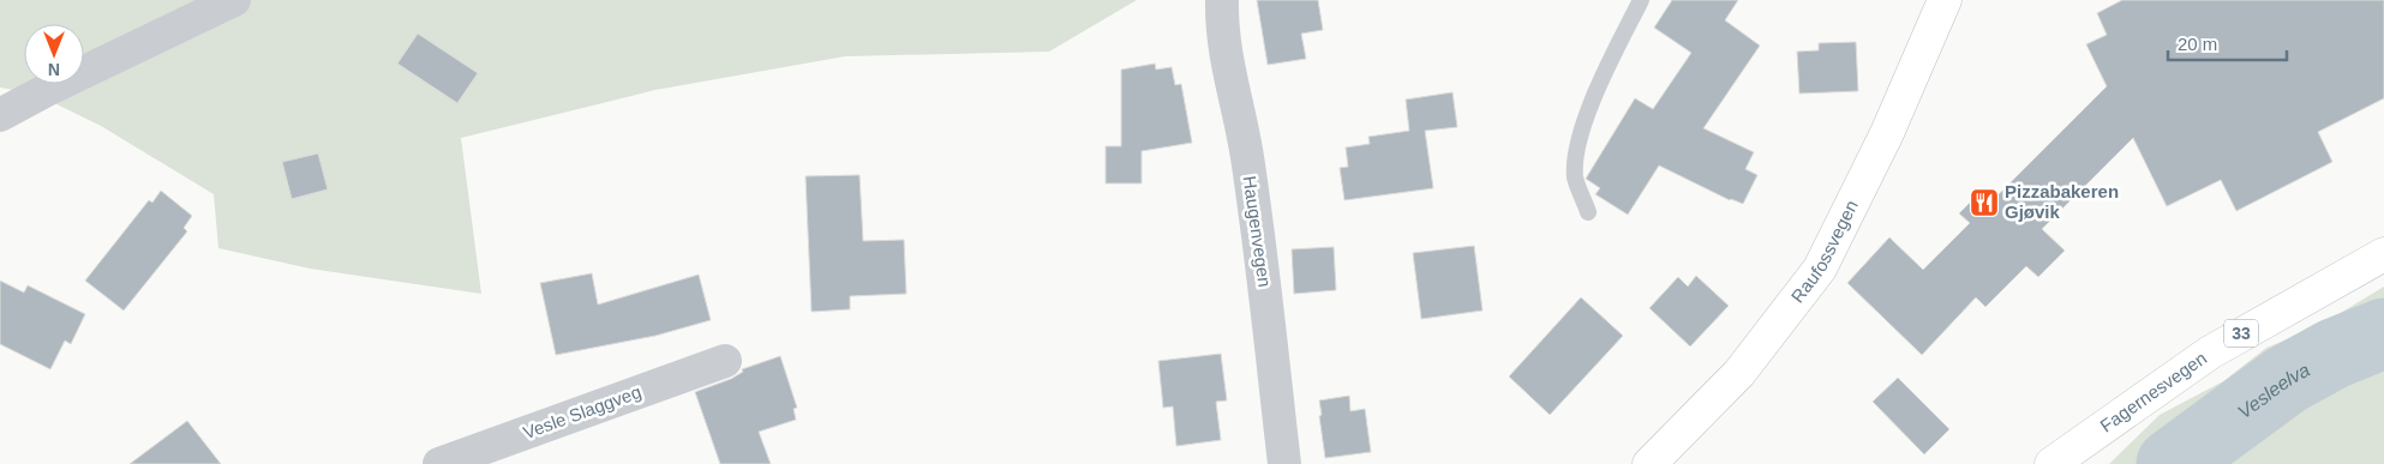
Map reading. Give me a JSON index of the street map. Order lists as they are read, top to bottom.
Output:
{
  "streets": {
    "main road": ["Raufossvegen", "33", "Fagernesvegen"],
    "street": ["Haugenvegen", "Vesle Slaggveg"]
  },
  "water": ["Vesleelva"],
  "places": {
    "restaurant": ["Pizzabakeren Gjøvik"]
  },
  "scale_bar": "20 m",
  "north": "bottom"
}
